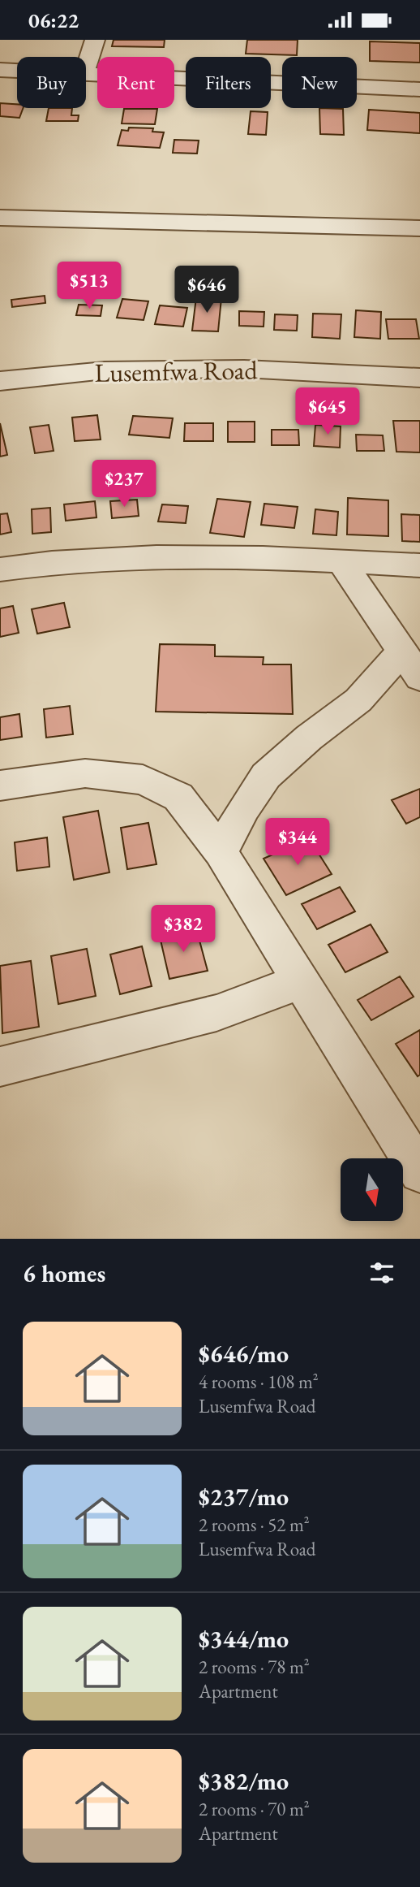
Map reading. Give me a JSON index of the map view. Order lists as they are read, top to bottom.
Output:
{
  "streets": {
    "street": ["Lusemfwa Road"]
  },
  "north": "bottom",
  "page": {
    "status": "06:22",
    "chip": [
      "Buy",
      "Rent",
      "Filters",
      "New"
    ],
    "price": [
      "$513",
      "$646",
      "$645",
      "$237",
      "$344",
      "$382"
    ],
    "heading": "6 homes",
    "list": [
      {
        "name": "$646/mo",
        "note": "4 rooms · 108 m² · Lusemfwa Road"
      },
      {
        "name": "$237/mo",
        "note": "2 rooms · 52 m² · Lusemfwa Road"
      },
      {
        "name": "$344/mo",
        "note": "2 rooms · 78 m² · Apartment"
      },
      {
        "name": "$382/mo",
        "note": "2 rooms · 70 m² · Apartment"
      }
    ]
  }
}
